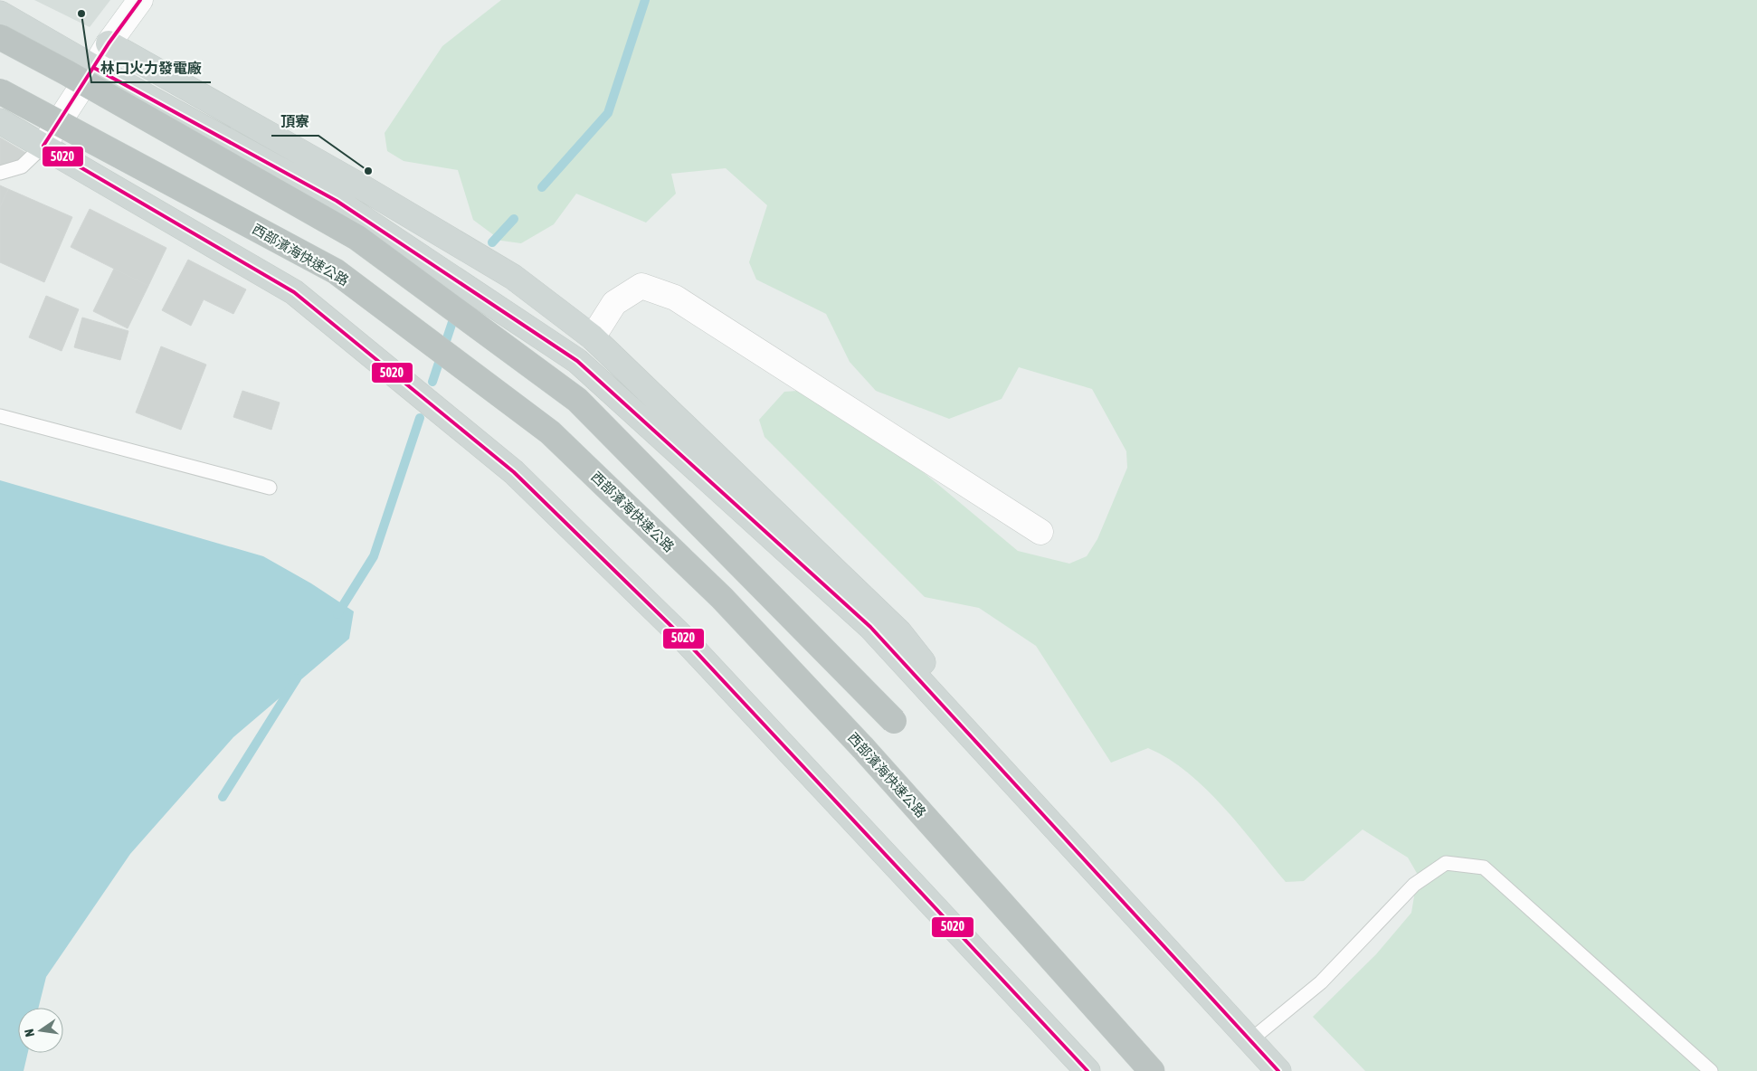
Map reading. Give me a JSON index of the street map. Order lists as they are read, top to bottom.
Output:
{
  "streets": {
    "highway": ["西部濱海快速公路"]
  },
  "places": ["林口火力發電廠", "頂寮"],
  "lines": ["transit line 5020"],
  "north": "left"
}
